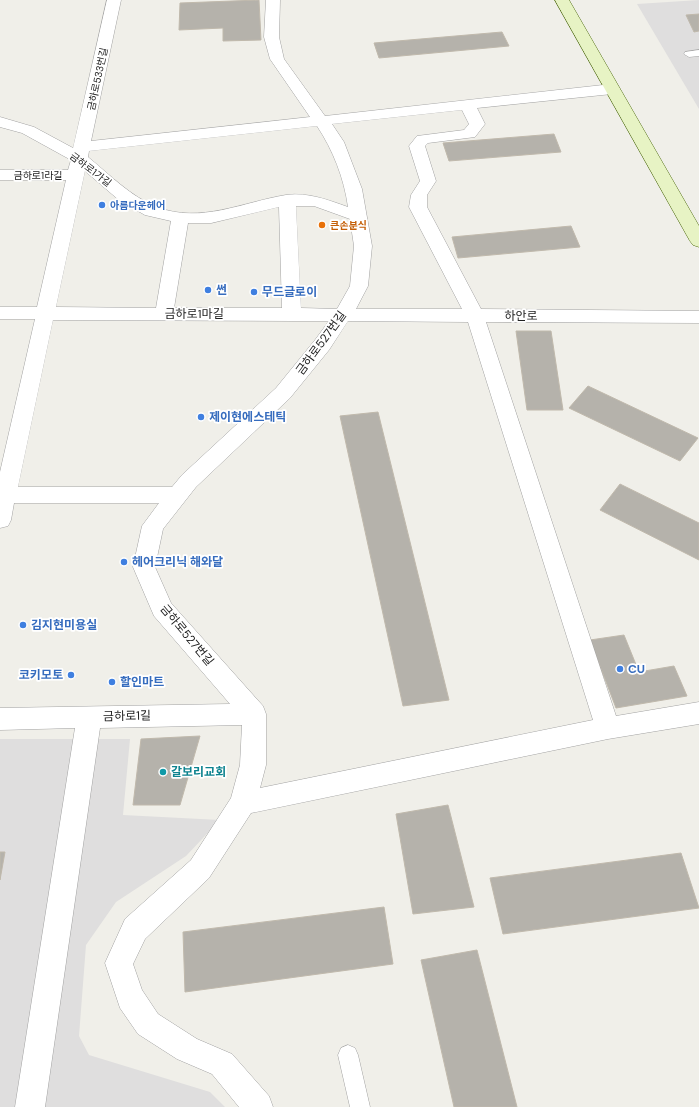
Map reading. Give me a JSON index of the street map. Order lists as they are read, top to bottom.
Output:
{
  "streets": {
    "street": [
      "금하로533번길",
      "금하로1가길",
      "금하로1라길",
      "금하로1마길",
      "하안로",
      "금하로527번길",
      "금하로1길"
    ]
  },
  "crossings": [
    ["금하로533번길", "금하로1가길"],
    ["금하로533번길", "금하로1라길"],
    ["금하로1가길", "금하로1라길"],
    ["금하로1가길", "금하로527번길"],
    ["금하로1라길", "금하로527번길"],
    ["금하로1마길", "하안로"],
    ["금하로1마길", "금하로527번길"],
    ["하안로", "금하로527번길"],
    ["금하로527번길", "금하로1길"]
  ],
  "places": [
    "아름다운헤어",
    "큰손분식",
    "썬",
    "무드글로이",
    "제이현에스테틱",
    "헤어크리닉 해와달",
    "김지현미용실",
    "CU",
    "코키모토",
    "할인마트",
    "갈보리교회"
  ]
}
